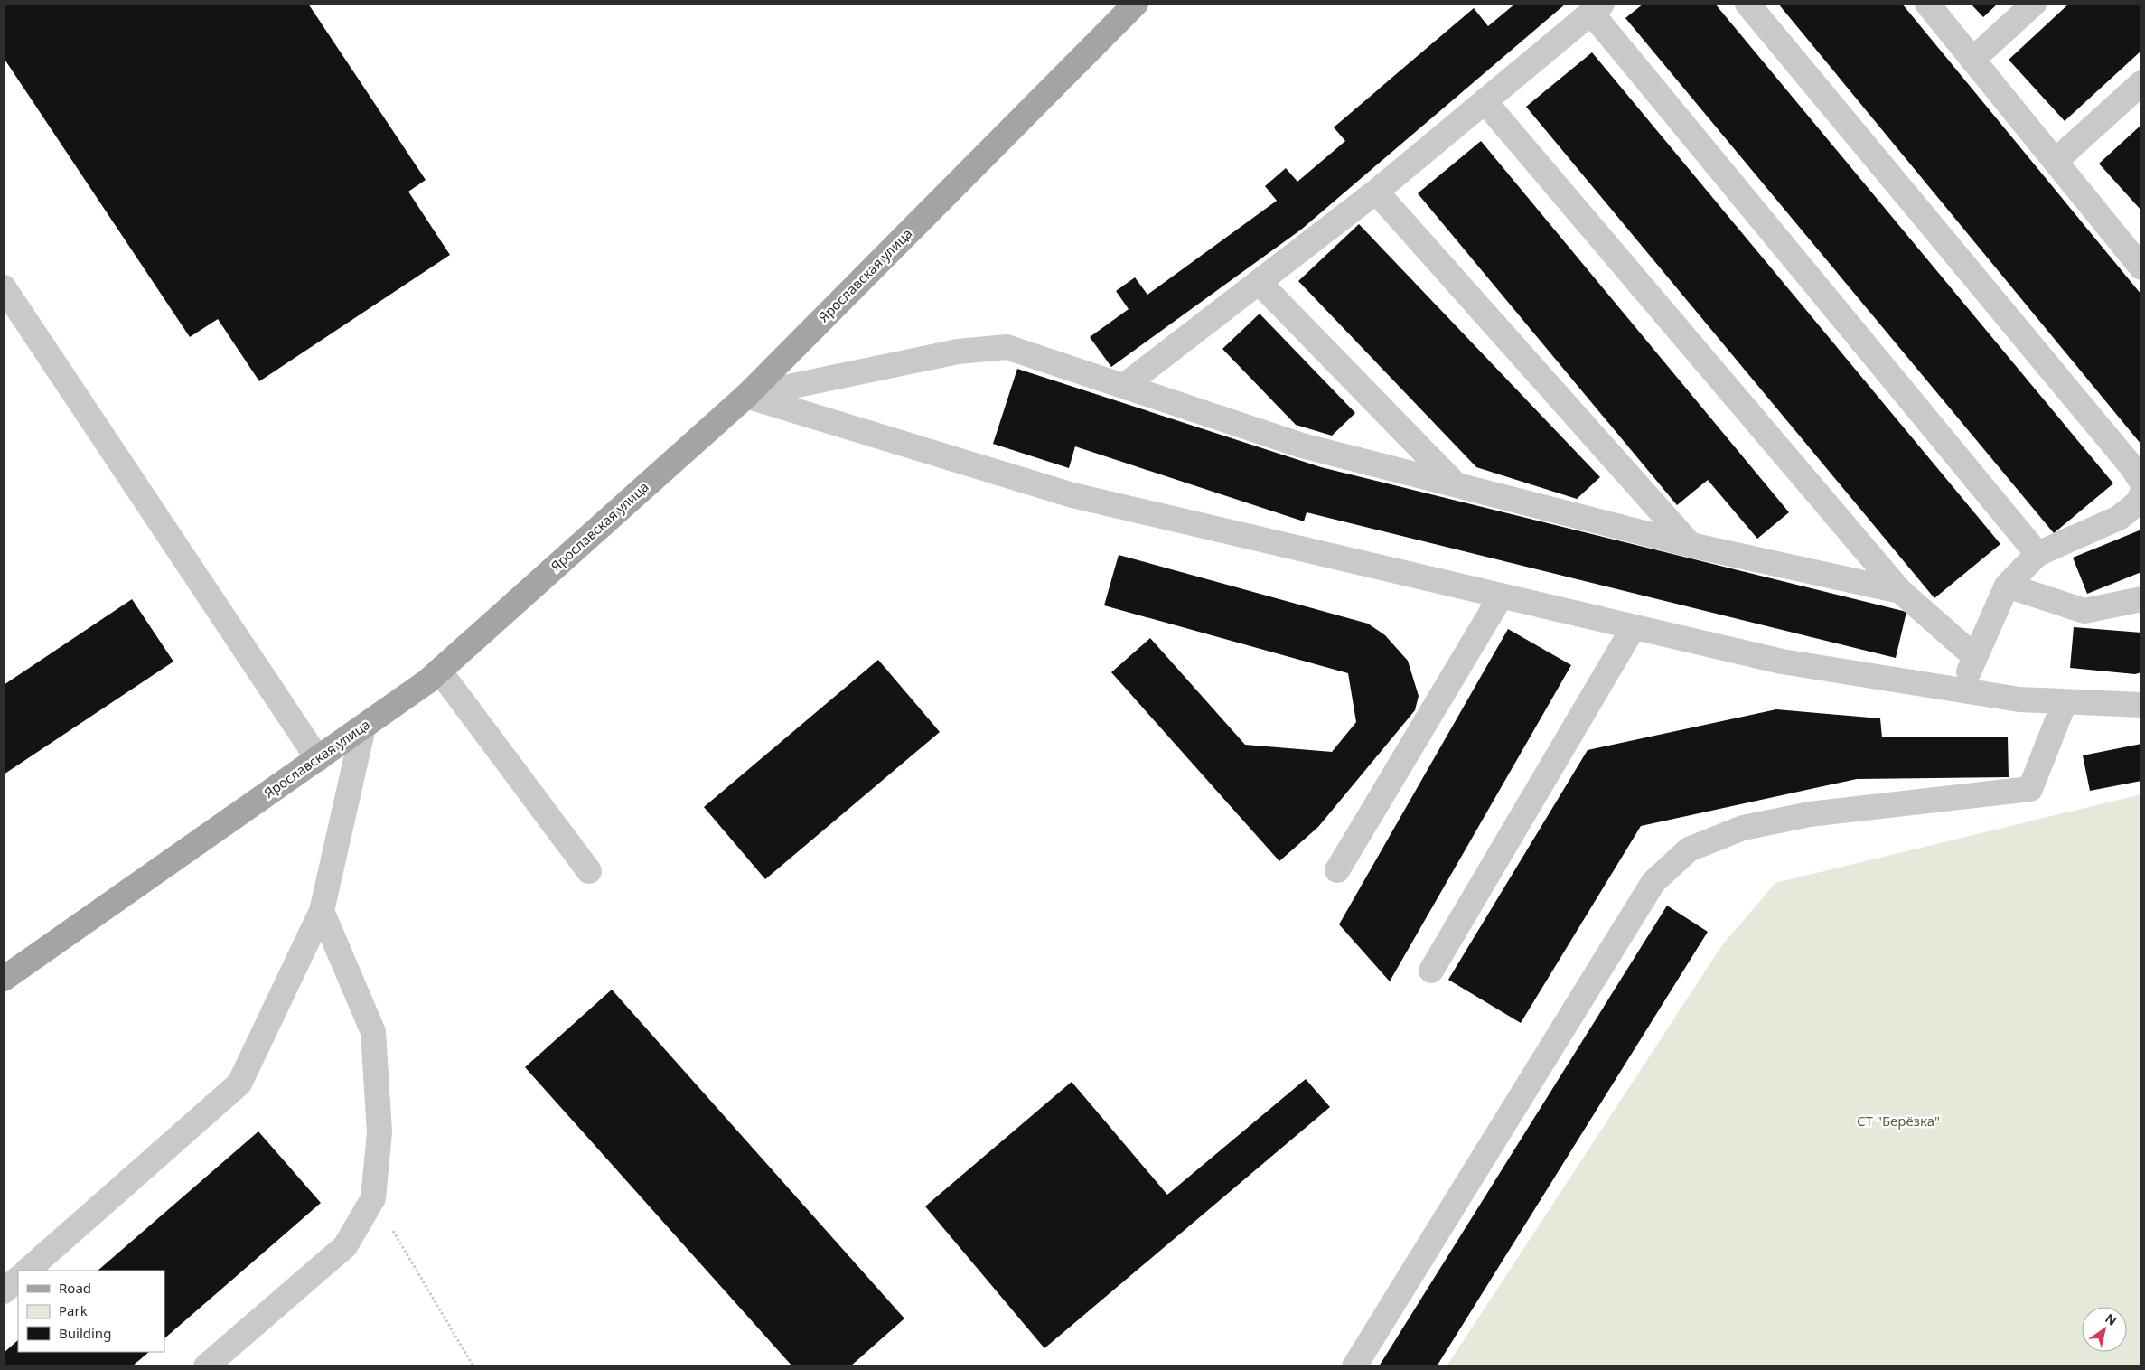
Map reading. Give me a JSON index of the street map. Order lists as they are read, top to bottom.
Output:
{
  "streets": {
    "main road": ["Ярославская улица"]
  },
  "parks": ["СТ \"Берёзка\""],
  "legend": ["Road", "Park", "Building"],
  "north": "top right"
}
